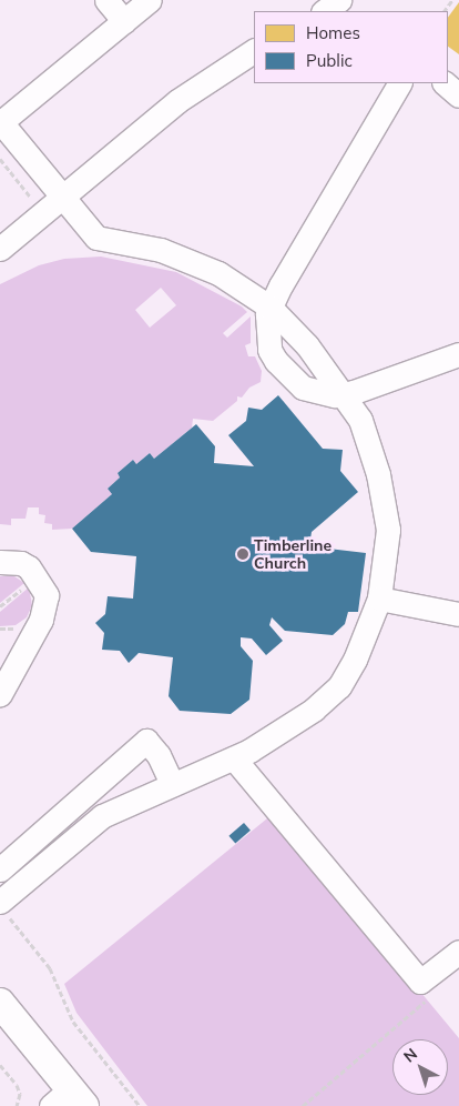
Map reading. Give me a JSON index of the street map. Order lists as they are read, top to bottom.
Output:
{
  "places": ["Timberline Church"],
  "legend": ["Homes", "Public"],
  "north": "top left"
}
